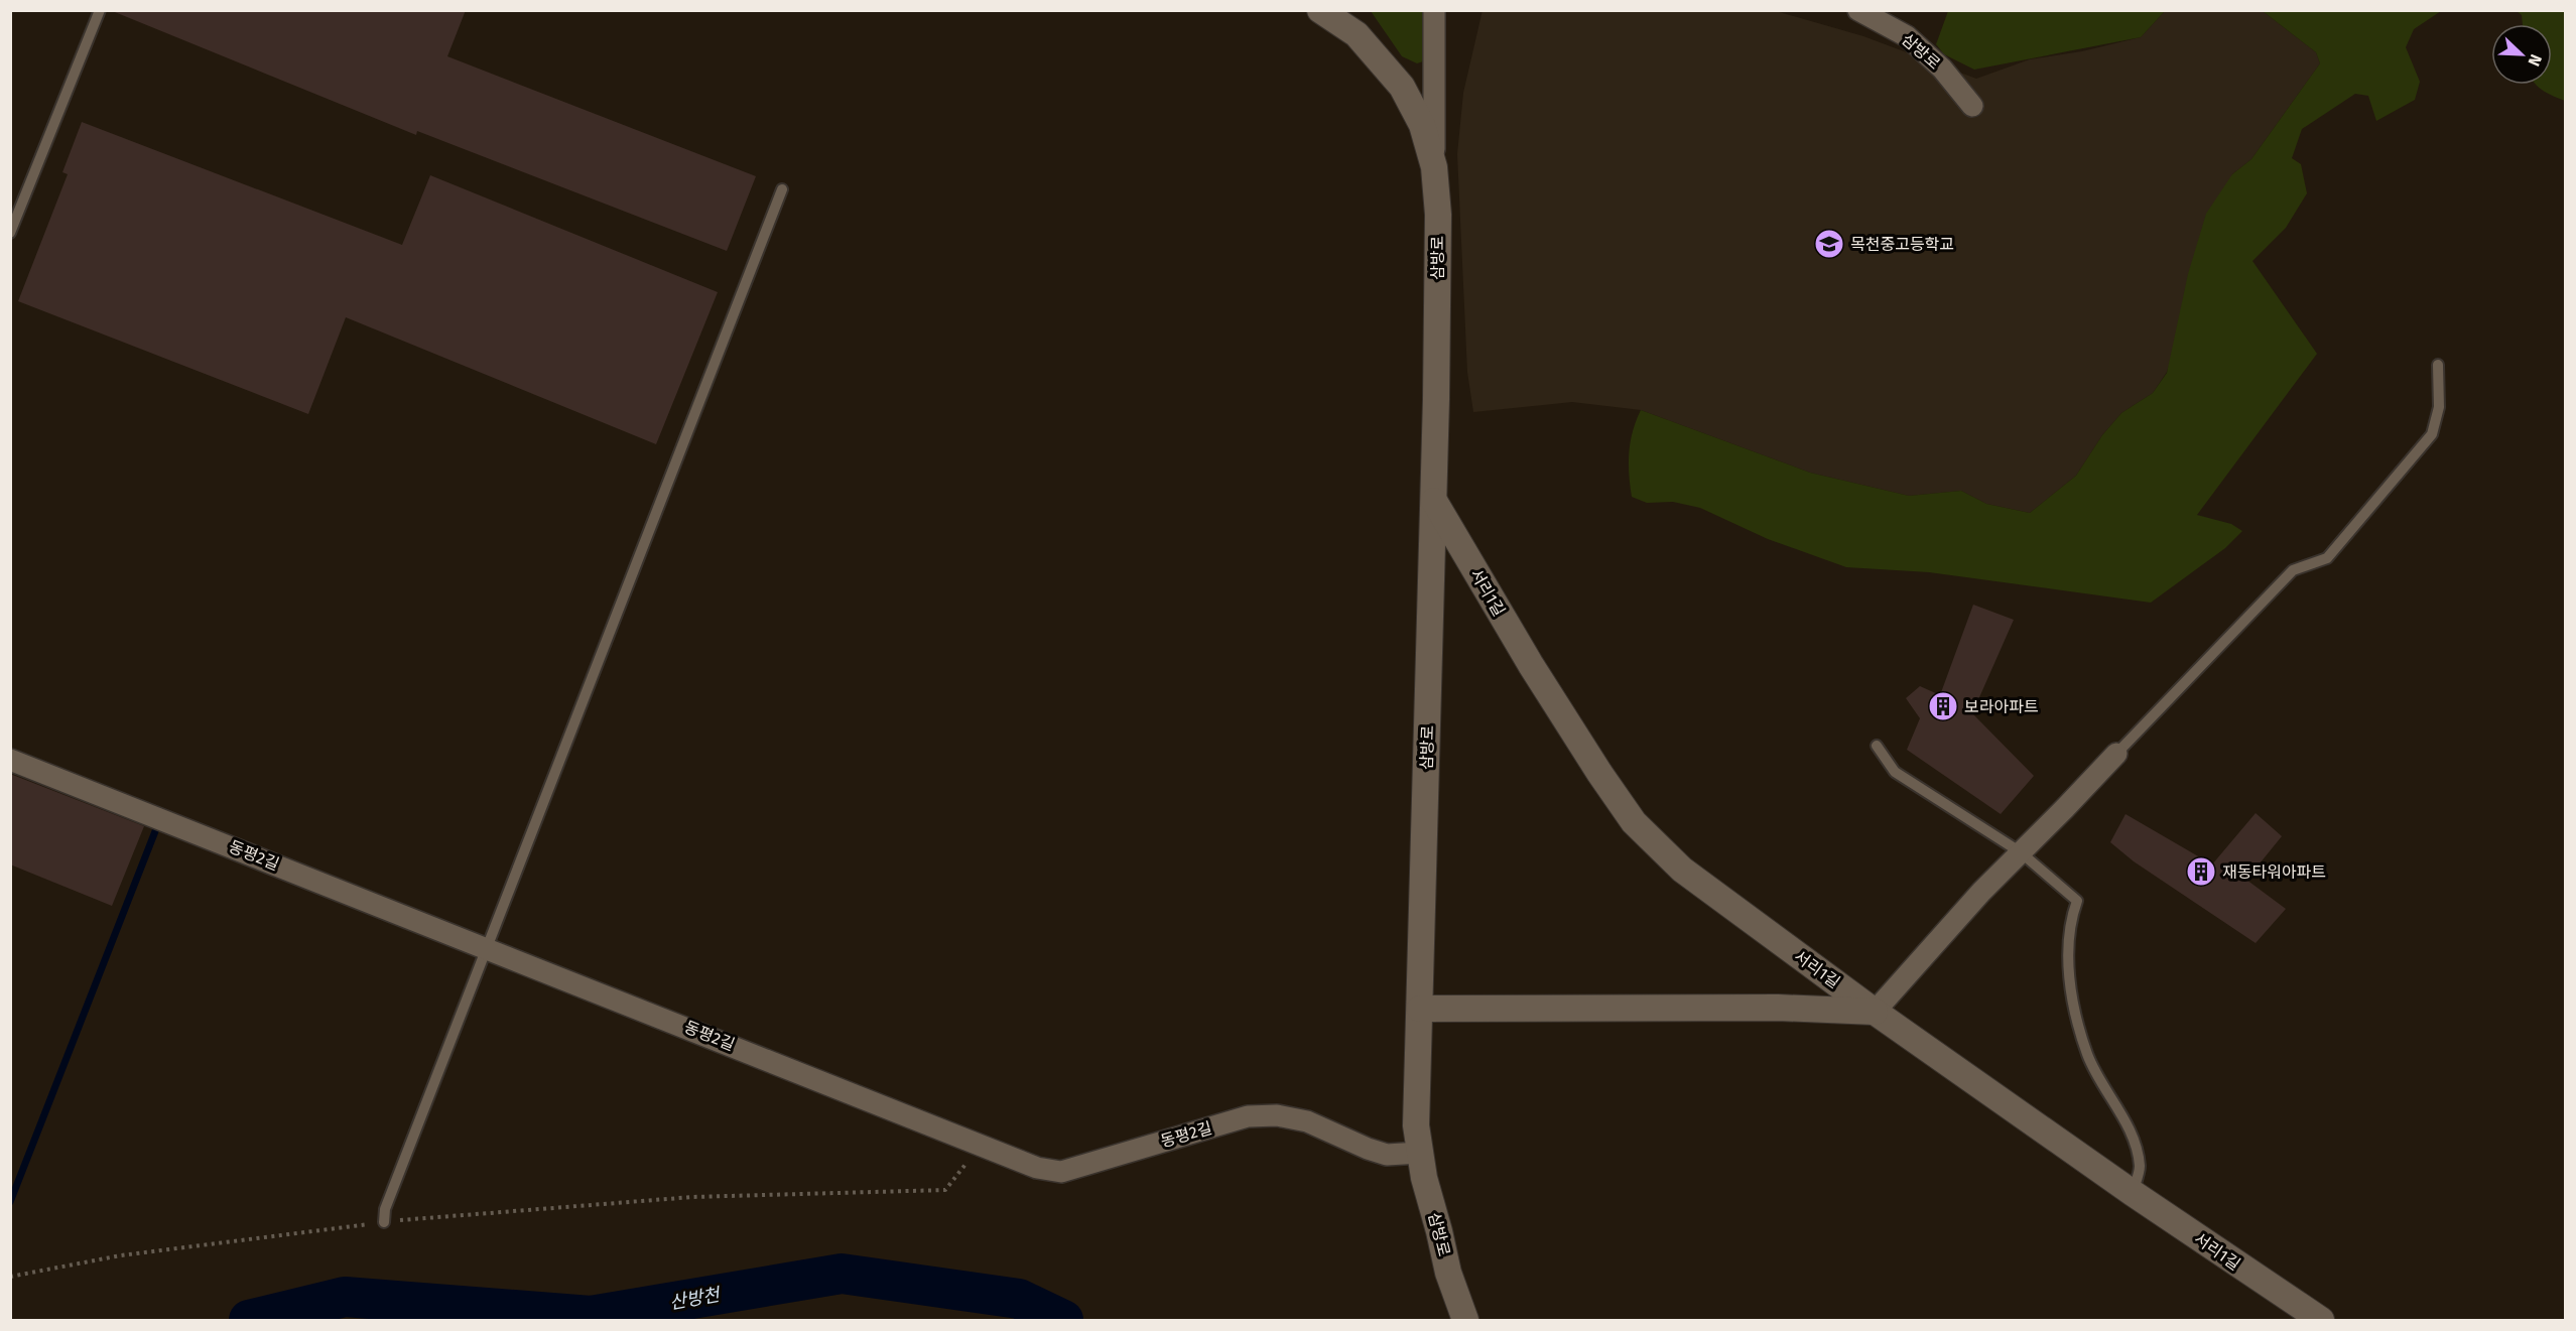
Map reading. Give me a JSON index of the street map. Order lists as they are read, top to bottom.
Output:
{
  "streets": {
    "street": ["삼방로", "서리1길", "동평2길"]
  },
  "crossings": [
    ["삼방로", "서리1길"],
    ["삼방로", "동평2길"]
  ],
  "water": ["산방천"],
  "places": {
    "school or university": ["목천중고등학교"],
    "building": ["보라아파트", "재동타워아파트"]
  },
  "north": "bottom right"
}
